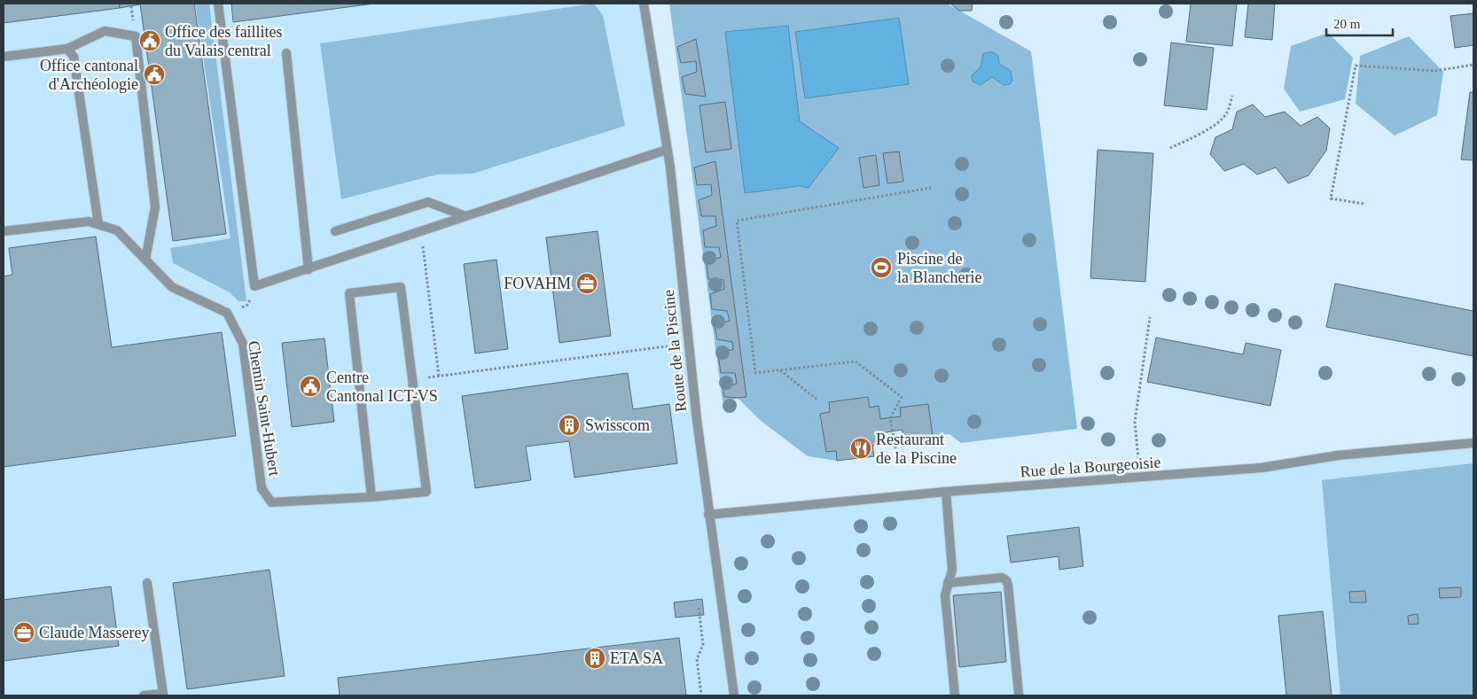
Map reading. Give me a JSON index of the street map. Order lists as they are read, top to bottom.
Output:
{
  "streets": {
    "street": ["Route de la Piscine", "Chemin Saint-Hubert", "Rue de la Bourgeoisie"]
  },
  "crossings": [
    ["Route de la Piscine", "Rue de la Bourgeoisie"]
  ],
  "places": {
    "public building": ["Office des faillites du Valais central", "Office cantonal d'Archéologie", "Centre Cantonal ICT-VS"],
    "sports": ["Piscine de la Blancherie"],
    "office": ["FOVAHM", "Claude Masserey"],
    "building": ["Swisscom", "ETA SA"],
    "restaurant": ["Restaurant de la Piscine"]
  },
  "scale_bar": "20 m"
}
